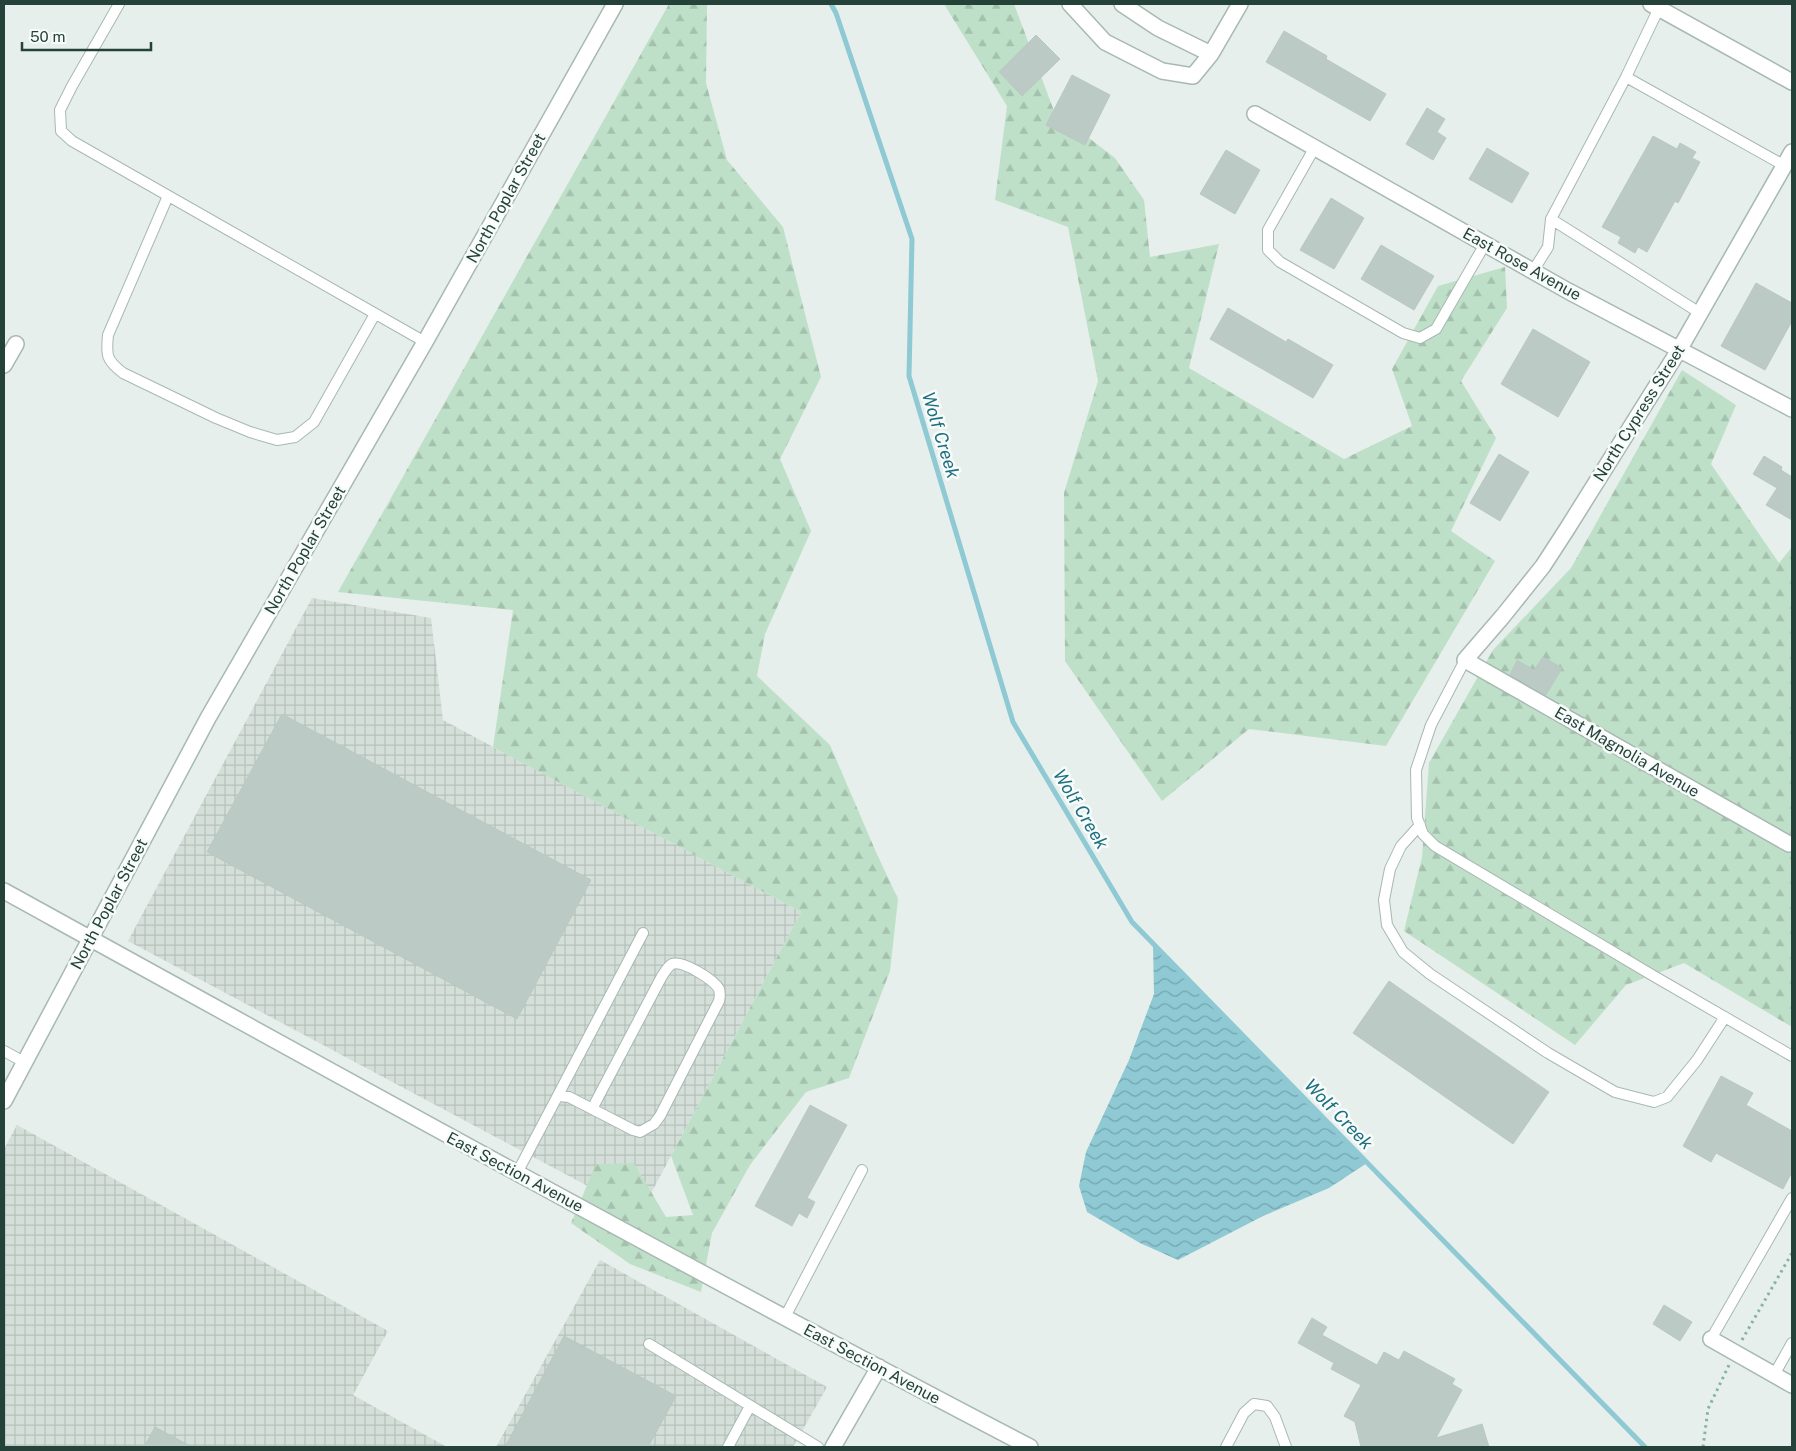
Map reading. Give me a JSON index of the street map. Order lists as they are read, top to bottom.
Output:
{
  "streets": {
    "street": [
      "North Poplar Street",
      "East Rose Avenue",
      "North Cypress Street",
      "East Magnolia Avenue",
      "East Section Avenue"
    ]
  },
  "crossings": [
    ["North Poplar Street", "East Section Avenue"],
    ["East Rose Avenue", "North Cypress Street"],
    ["North Cypress Street", "East Magnolia Avenue"]
  ],
  "water": ["Wolf Creek"],
  "scale_bar": "50 m"
}
